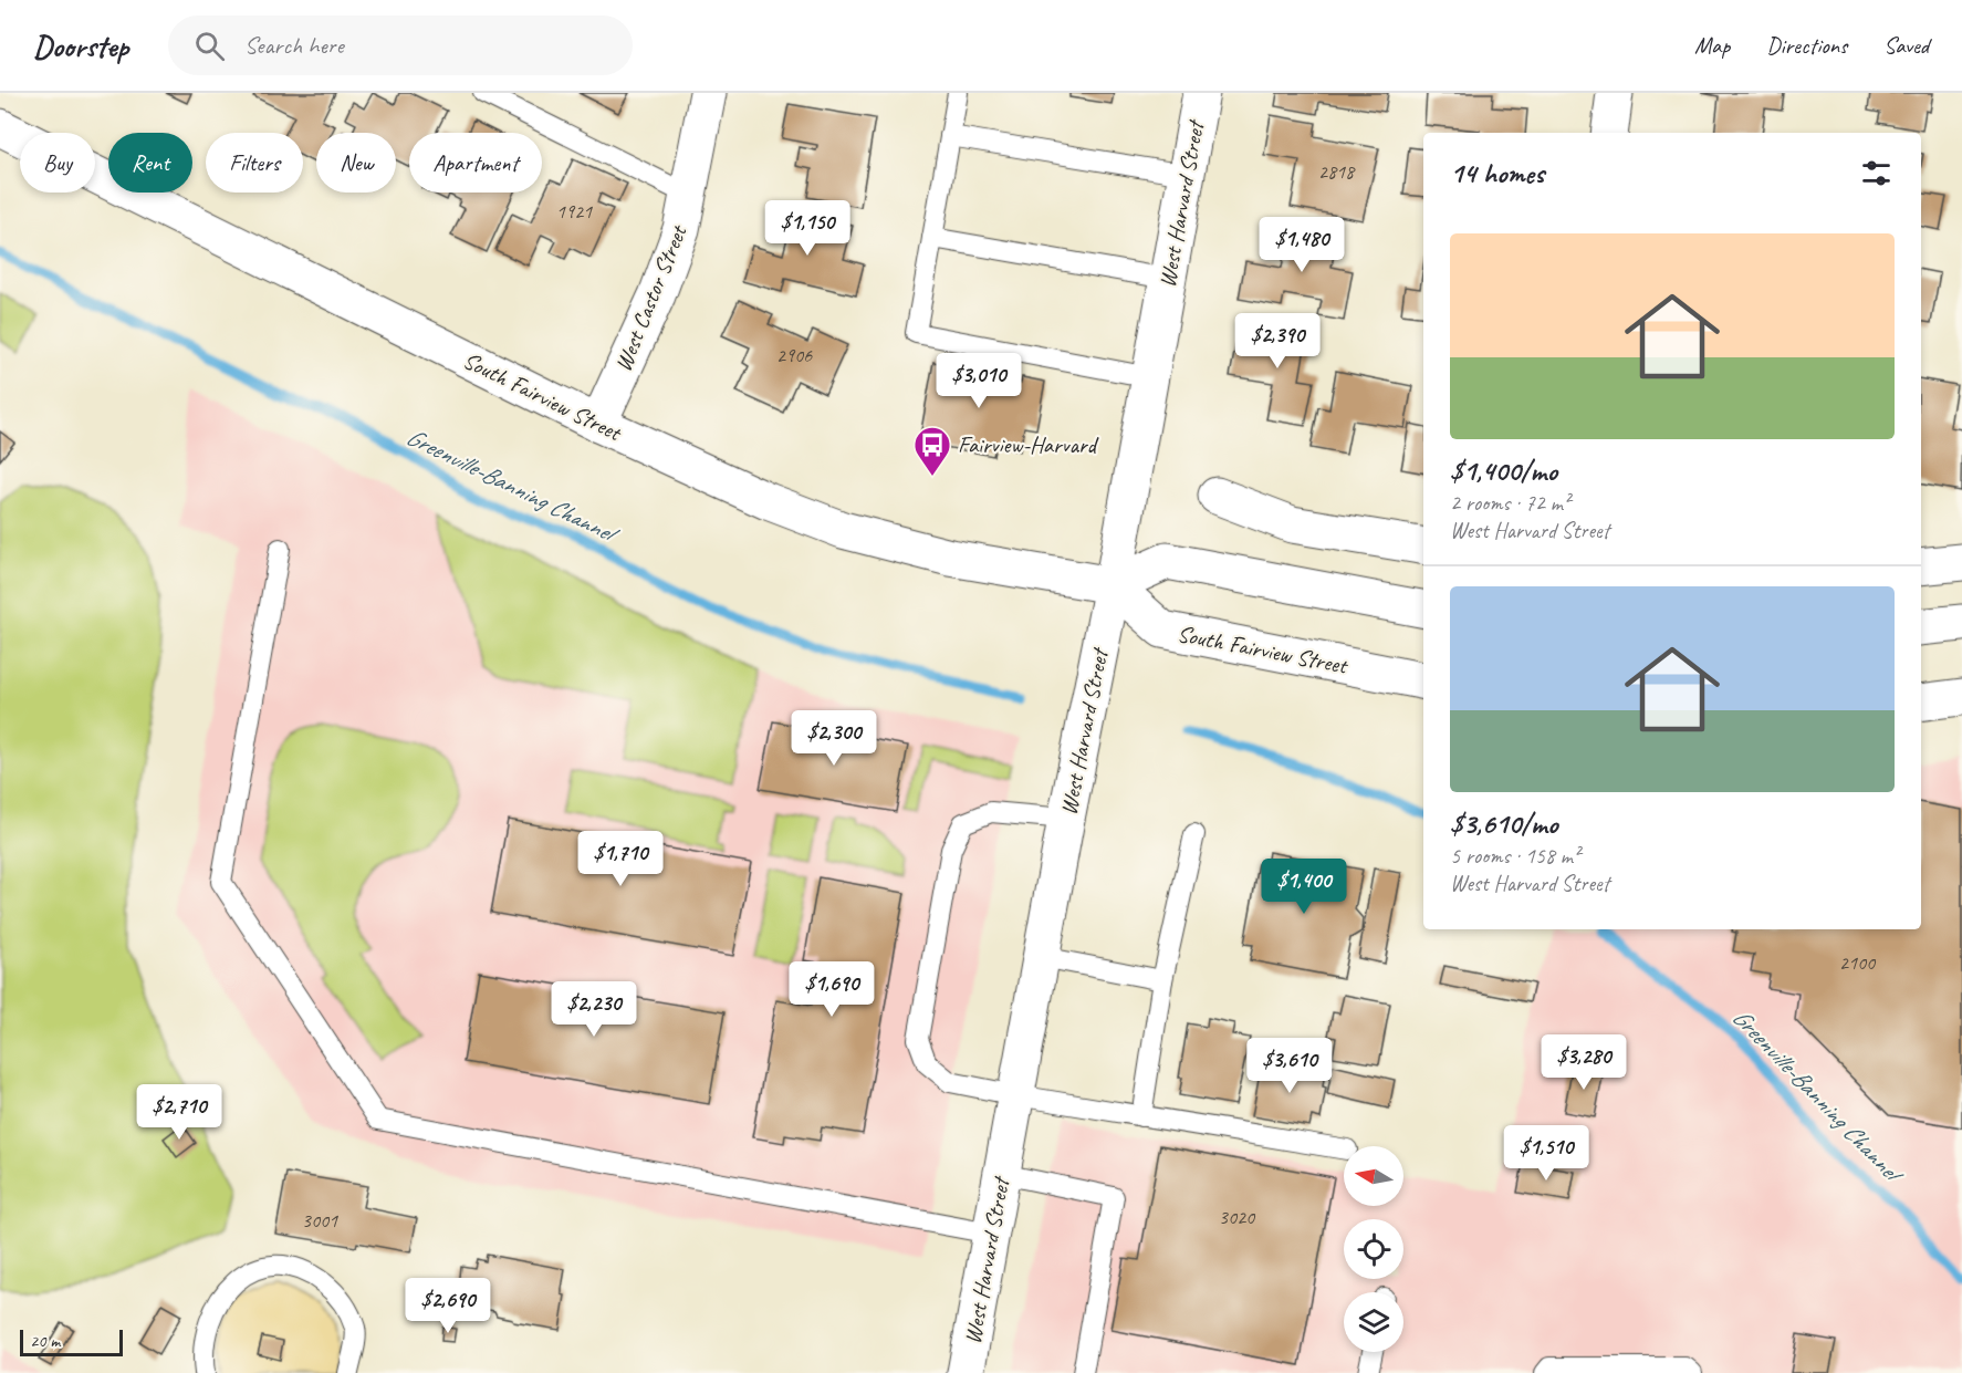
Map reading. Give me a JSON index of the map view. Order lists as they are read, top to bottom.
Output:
{
  "streets": {
    "street": ["West Harvard Street", "West Castor Street", "South Fairview Street"]
  },
  "crossings": [
    ["West Harvard Street", "South Fairview Street"],
    ["West Castor Street", "South Fairview Street"]
  ],
  "water": ["Greenville-Banning Channel"],
  "places": {
    "bus stop": ["Fairview-Harvard"]
  },
  "house_numbers": [
    "2818",
    "1921",
    "2906",
    "2100",
    "3020",
    "3001"
  ],
  "scale_bar": "20 m",
  "north": "left",
  "page": {
    "header": "Doorstep",
    "search": "Search here",
    "nav": ["Map", "Directions", "Saved"],
    "chip": [
      "Buy",
      "Rent",
      "Filters",
      "New",
      "Apartment"
    ],
    "heading": "14 homes",
    "price": [
      "$1,150",
      "$1,480",
      "$2,390",
      "$3,010",
      "$2,300",
      "$1,710",
      "$1,400",
      "$1,690",
      "$2,230",
      "$3,280",
      "$3,610",
      "$2,710",
      "$1,510",
      "$2,690"
    ],
    "list": [
      {
        "name": "$1,400/mo",
        "note": "2 rooms · 72 m² · West Harvard Street"
      },
      {
        "name": "$3,610/mo",
        "note": "5 rooms · 158 m² · West Harvard Street"
      }
    ],
    "scale": "20 m"
  }
}
